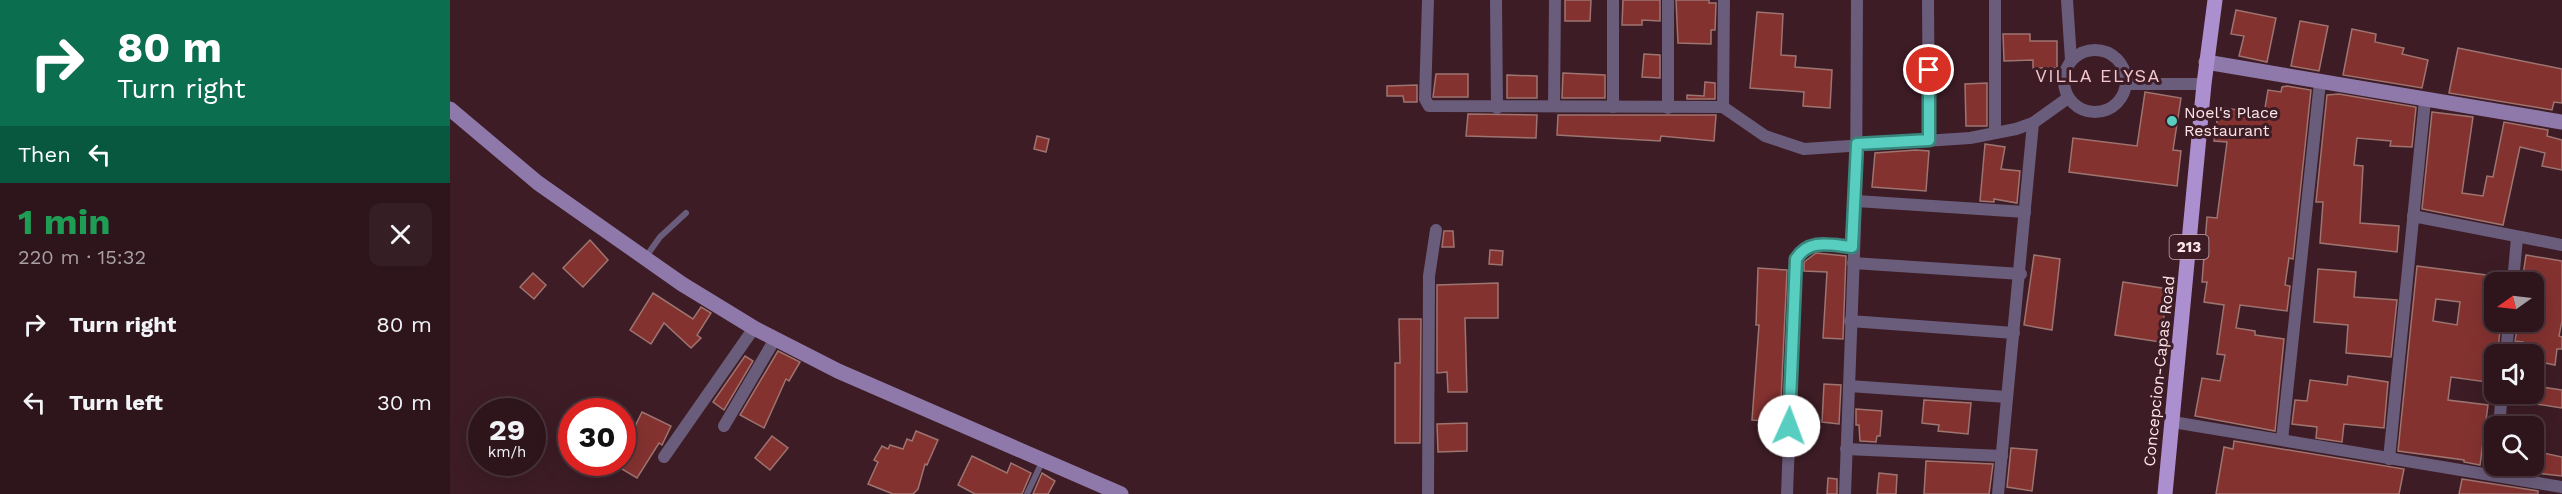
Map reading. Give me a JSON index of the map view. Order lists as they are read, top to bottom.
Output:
{
  "streets": {
    "main road": ["213", "Concepcion-Capas Road"]
  },
  "districts": ["VILLA ELYSA"],
  "places": ["Noel's Place Restaurant"],
  "north": "left",
  "page": {
    "turn": ["80 m", "Turn right"],
    "then": "Then",
    "heading": ["1 min", "220 m · 15:32"],
    "list": [
      {
        "name": "Turn right",
        "value": "80 m"
      },
      {
        "name": "Turn left",
        "value": "30 m"
      }
    ],
    "speed": "29 km/h",
    "limit": "30"
  }
}
